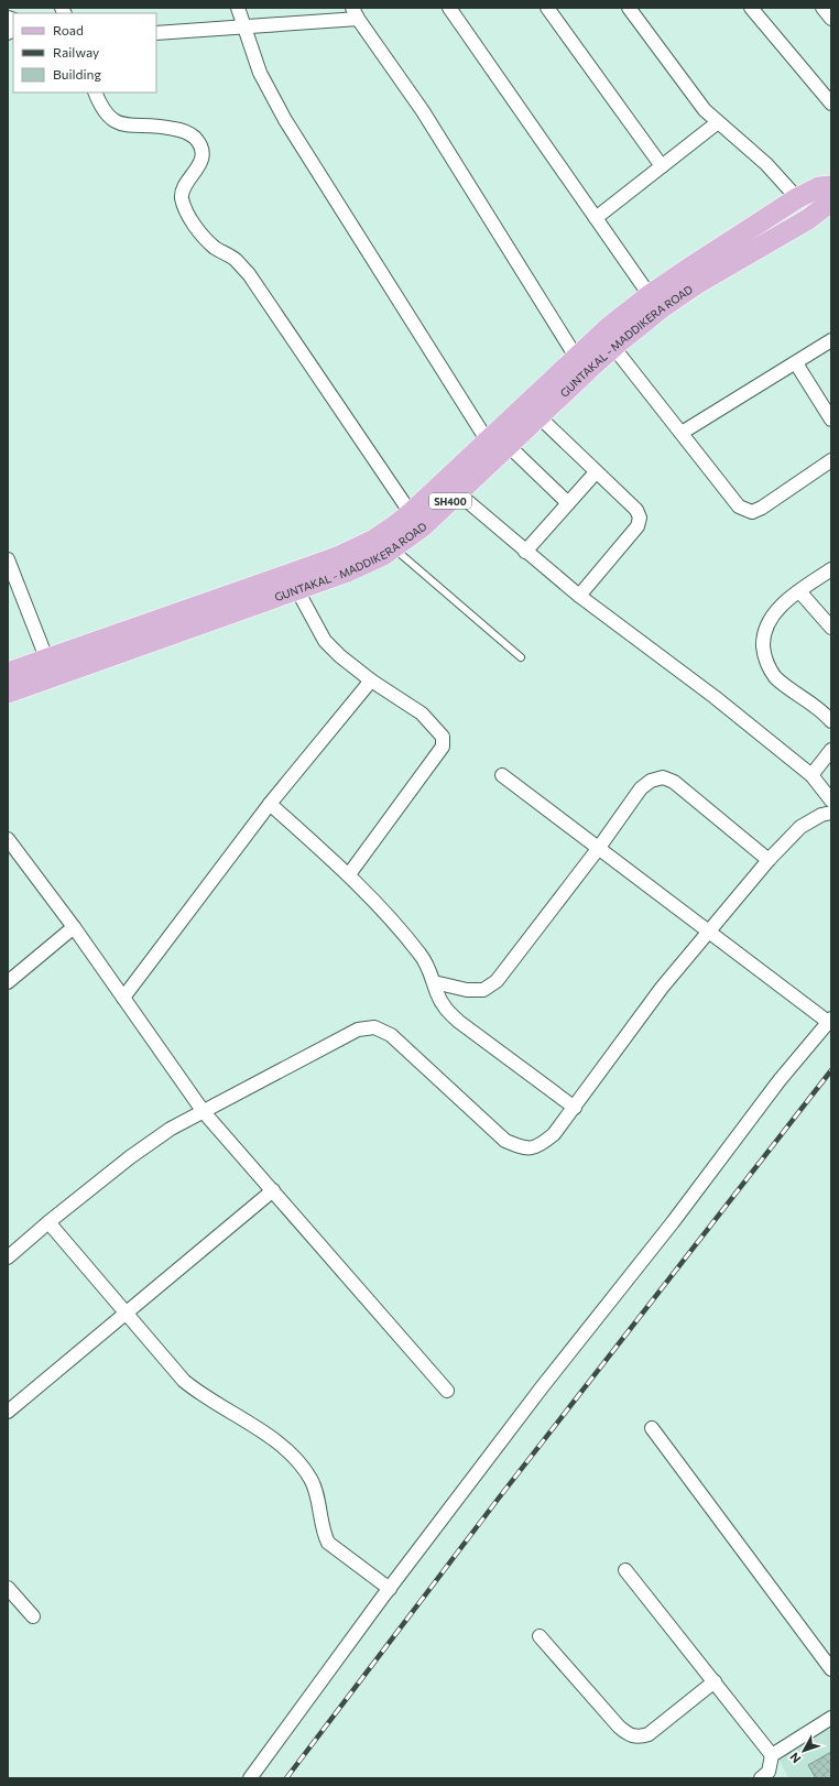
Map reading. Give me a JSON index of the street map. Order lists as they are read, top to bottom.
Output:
{
  "streets": {
    "main road": ["GUNTAKAL - MADDIKERA ROAD", "SH400"]
  },
  "legend": ["Road", "Railway", "Building"],
  "north": "bottom left"
}
